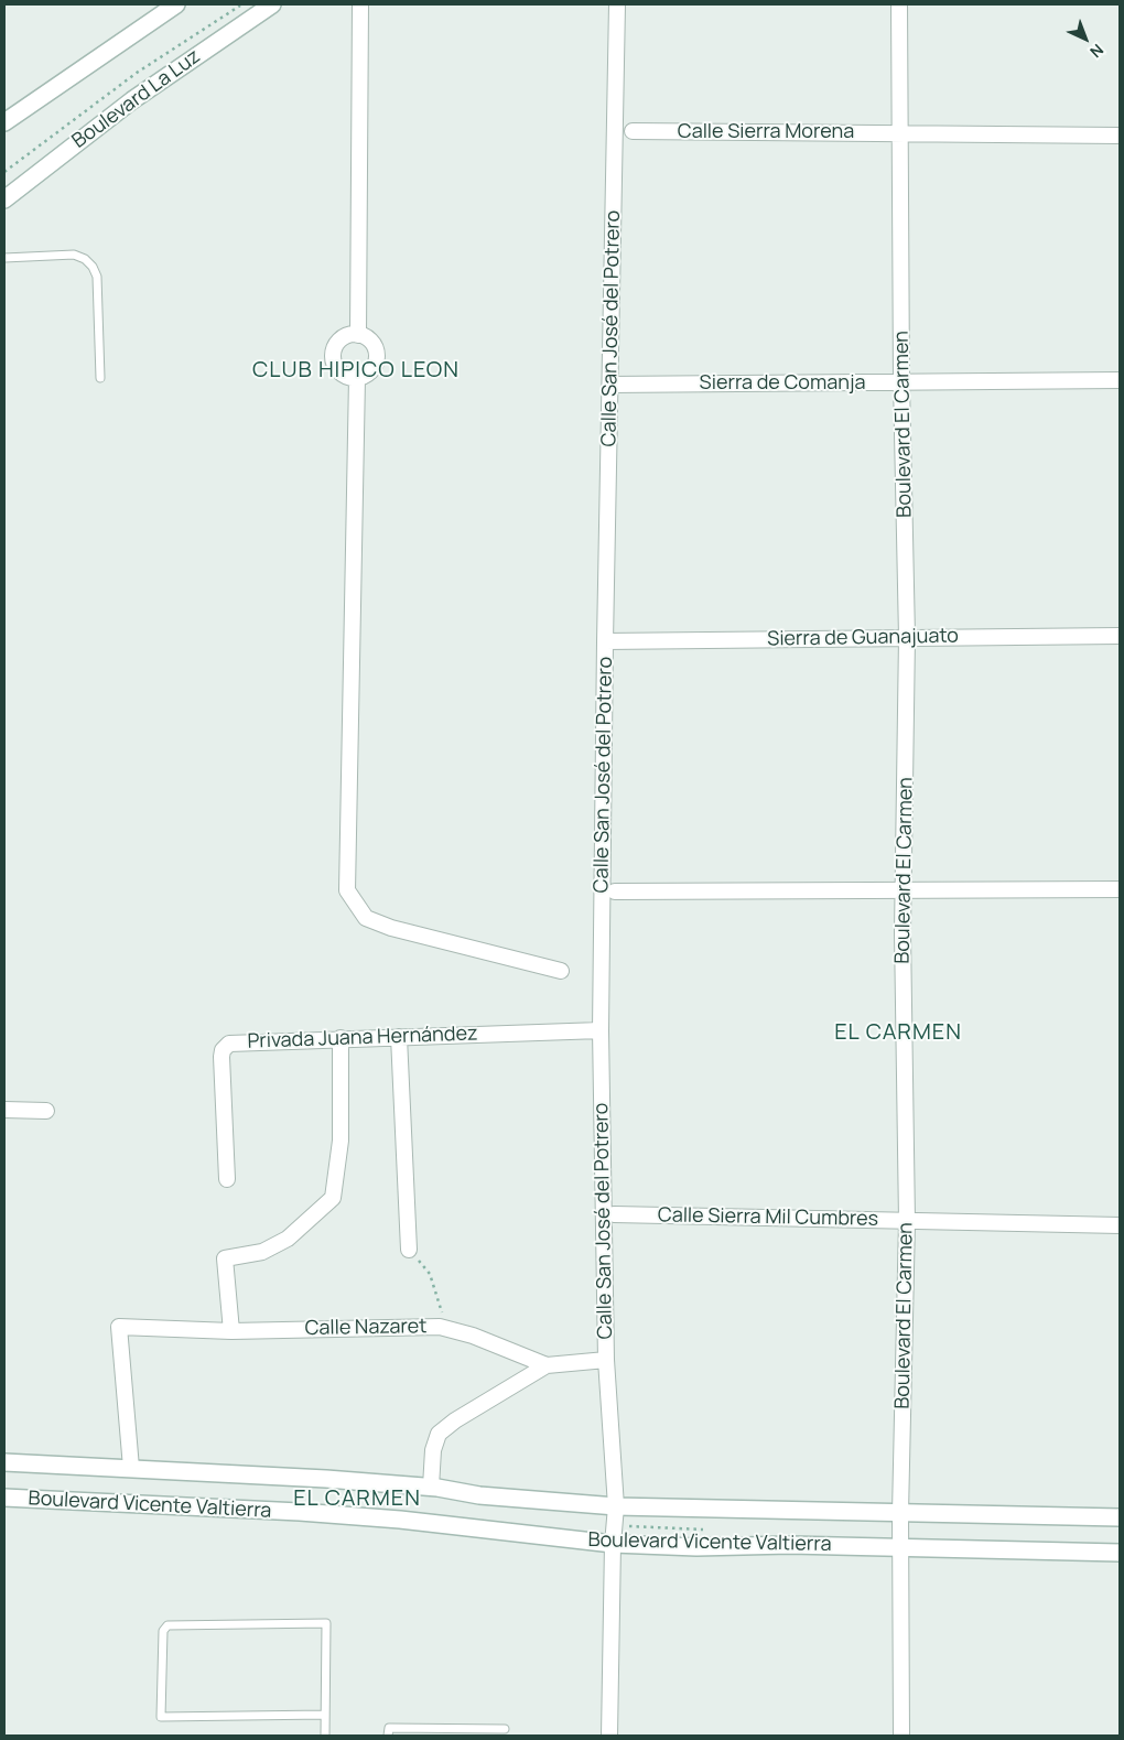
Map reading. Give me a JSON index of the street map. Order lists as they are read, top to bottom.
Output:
{
  "streets": {
    "main road": ["Boulevard La Luz", "Boulevard Vicente Valtierra"],
    "street": [
      "Calle Sierra Morena",
      "Calle San José del Potrero",
      "Sierra de Comanja",
      "Boulevard El Carmen",
      "Sierra de Guanajuato",
      "Privada Juana Hernández",
      "Calle Sierra Mil Cumbres",
      "Calle Nazaret"
    ]
  },
  "crossings": [
    ["Calle Sierra Morena", "Boulevard El Carmen"],
    ["Calle San José del Potrero", "Sierra de Comanja"],
    ["Calle San José del Potrero", "Sierra de Guanajuato"],
    ["Calle San José del Potrero", "Privada Juana Hernández"],
    ["Calle San José del Potrero", "Calle Nazaret"],
    ["Calle San José del Potrero", "Boulevard Vicente Valtierra"],
    ["Sierra de Comanja", "Boulevard El Carmen"],
    ["Boulevard El Carmen", "Sierra de Guanajuato"],
    ["Boulevard El Carmen", "Calle Sierra Mil Cumbres"],
    ["Boulevard El Carmen", "Boulevard Vicente Valtierra"],
    ["Calle Nazaret", "Boulevard Vicente Valtierra"]
  ],
  "districts": ["CLUB HIPICO LEON", "EL CARMEN", "EL CARMEN"],
  "north": "bottom right"
}
